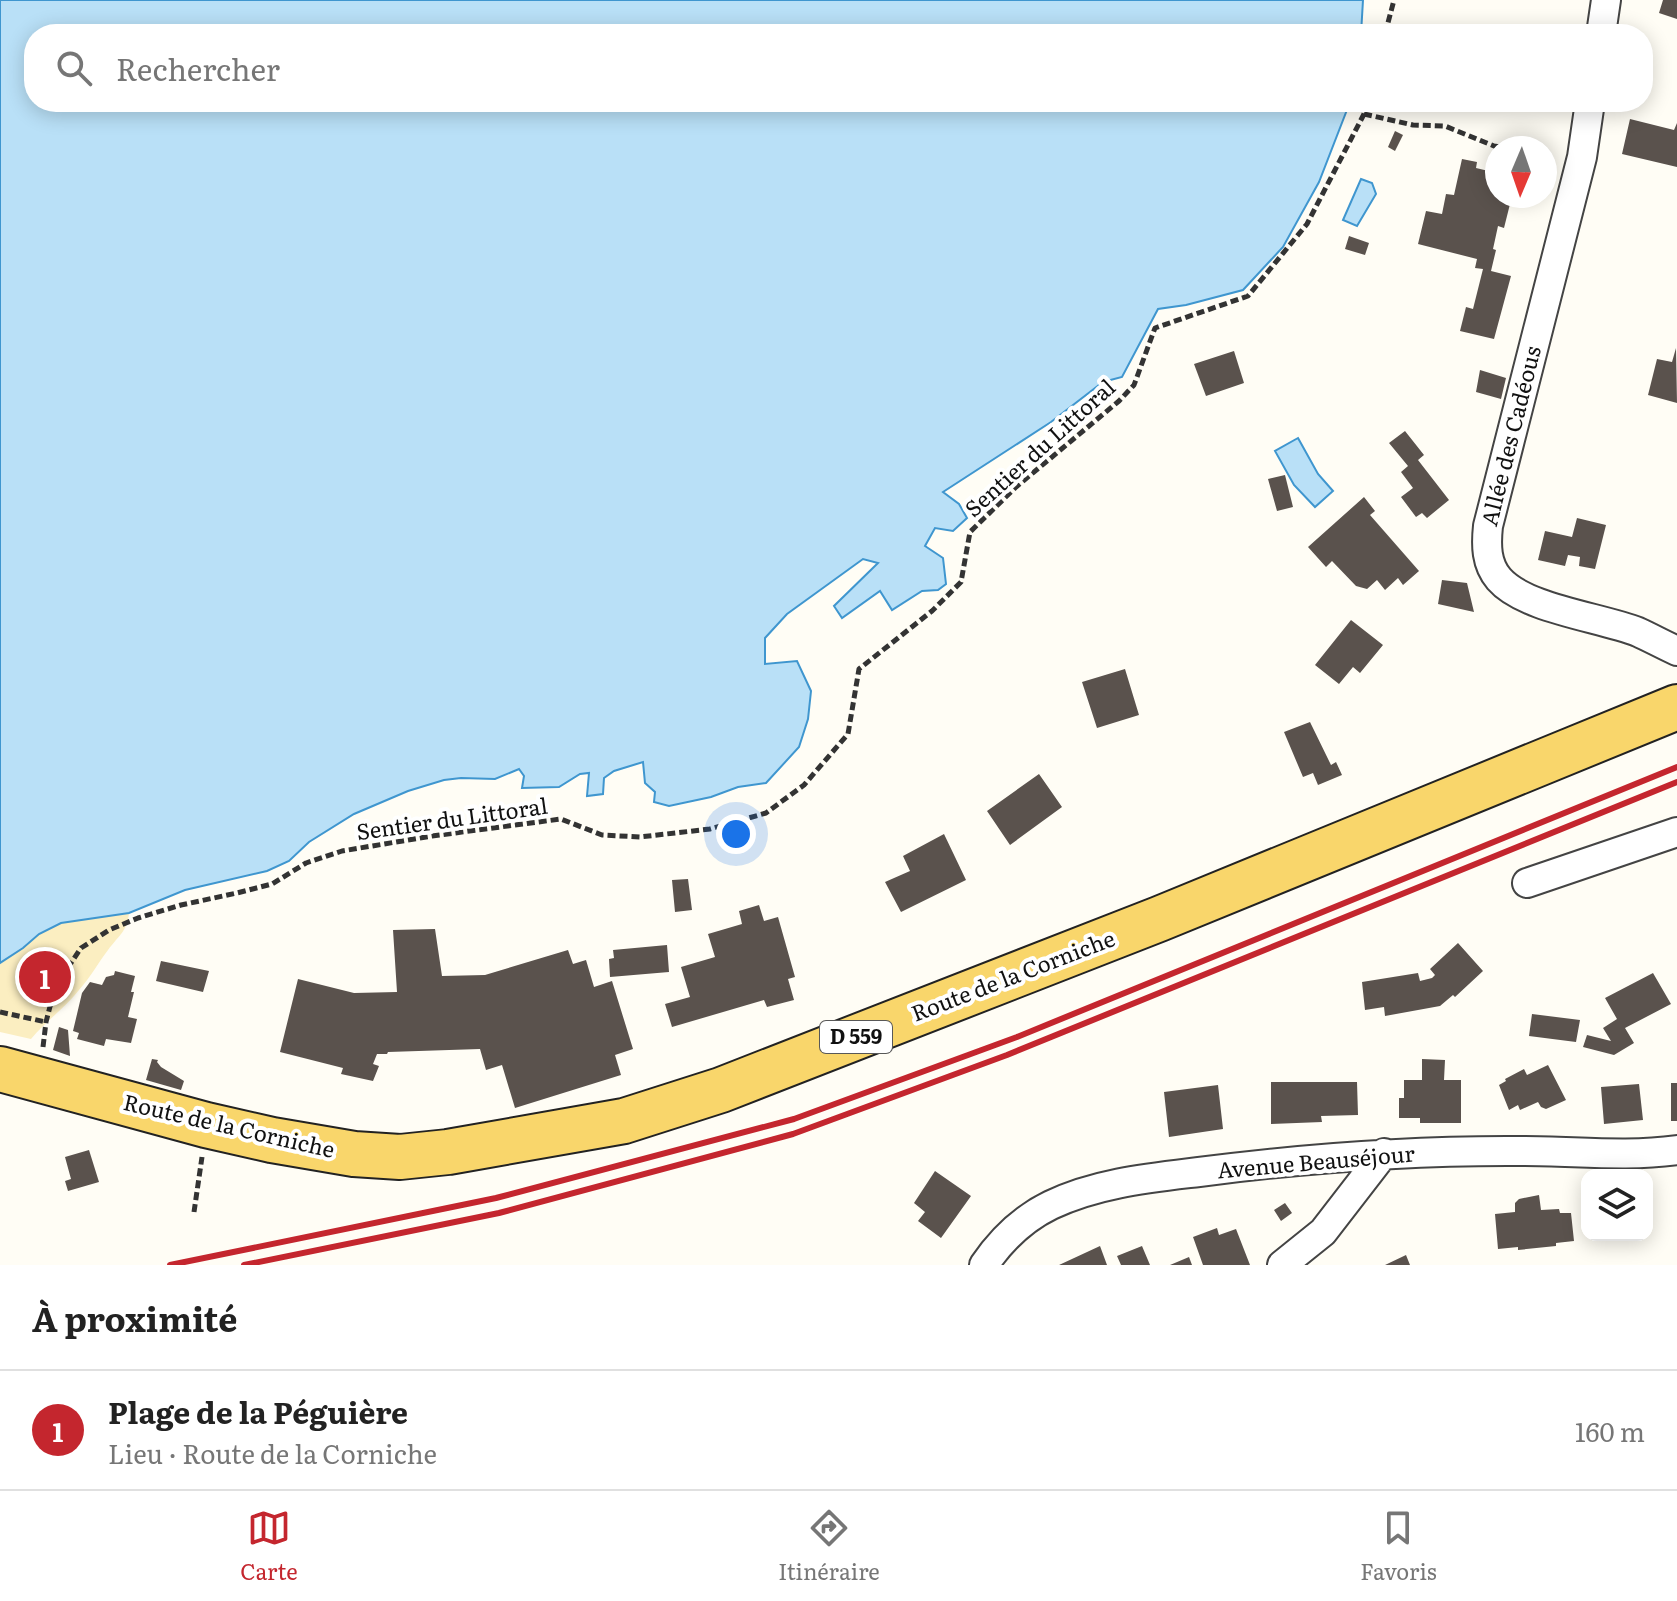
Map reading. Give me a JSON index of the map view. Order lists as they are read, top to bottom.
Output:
{
  "streets": {
    "main road": ["Route de la Corniche", "D 559"],
    "street": ["Allée des Cadéous", "Avenue Beauséjour"],
    "path": ["Sentier du Littoral"]
  },
  "north": "bottom",
  "page": {
    "search": "Rechercher",
    "pins": "1",
    "heading": "À proximité",
    "list": [
      {
        "mark": "1",
        "name": "Plage de la Péguière",
        "note": "Lieu · Route de la Corniche",
        "value": "160 m"
      }
    ],
    "nav": ["Carte", "Itinéraire", "Favoris"]
  }
}
